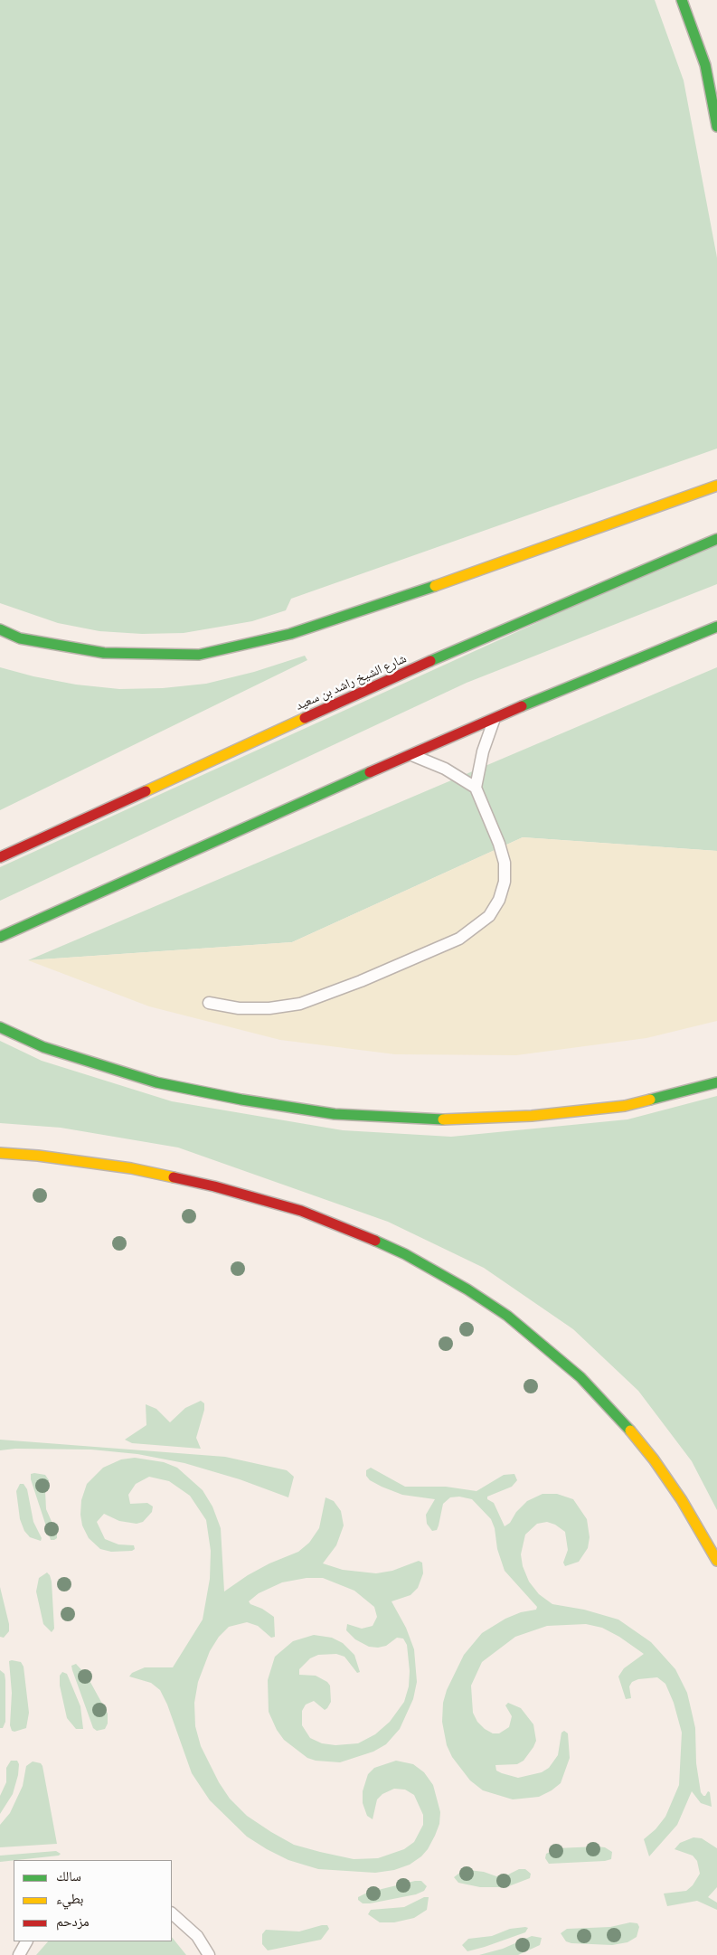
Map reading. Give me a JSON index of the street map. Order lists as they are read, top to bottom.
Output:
{
  "streets": {
    "main road": ["شارع الشيخ راشد بن سعيد"]
  },
  "legend": ["سالك", "بطيء", "مزدحم"]
}
